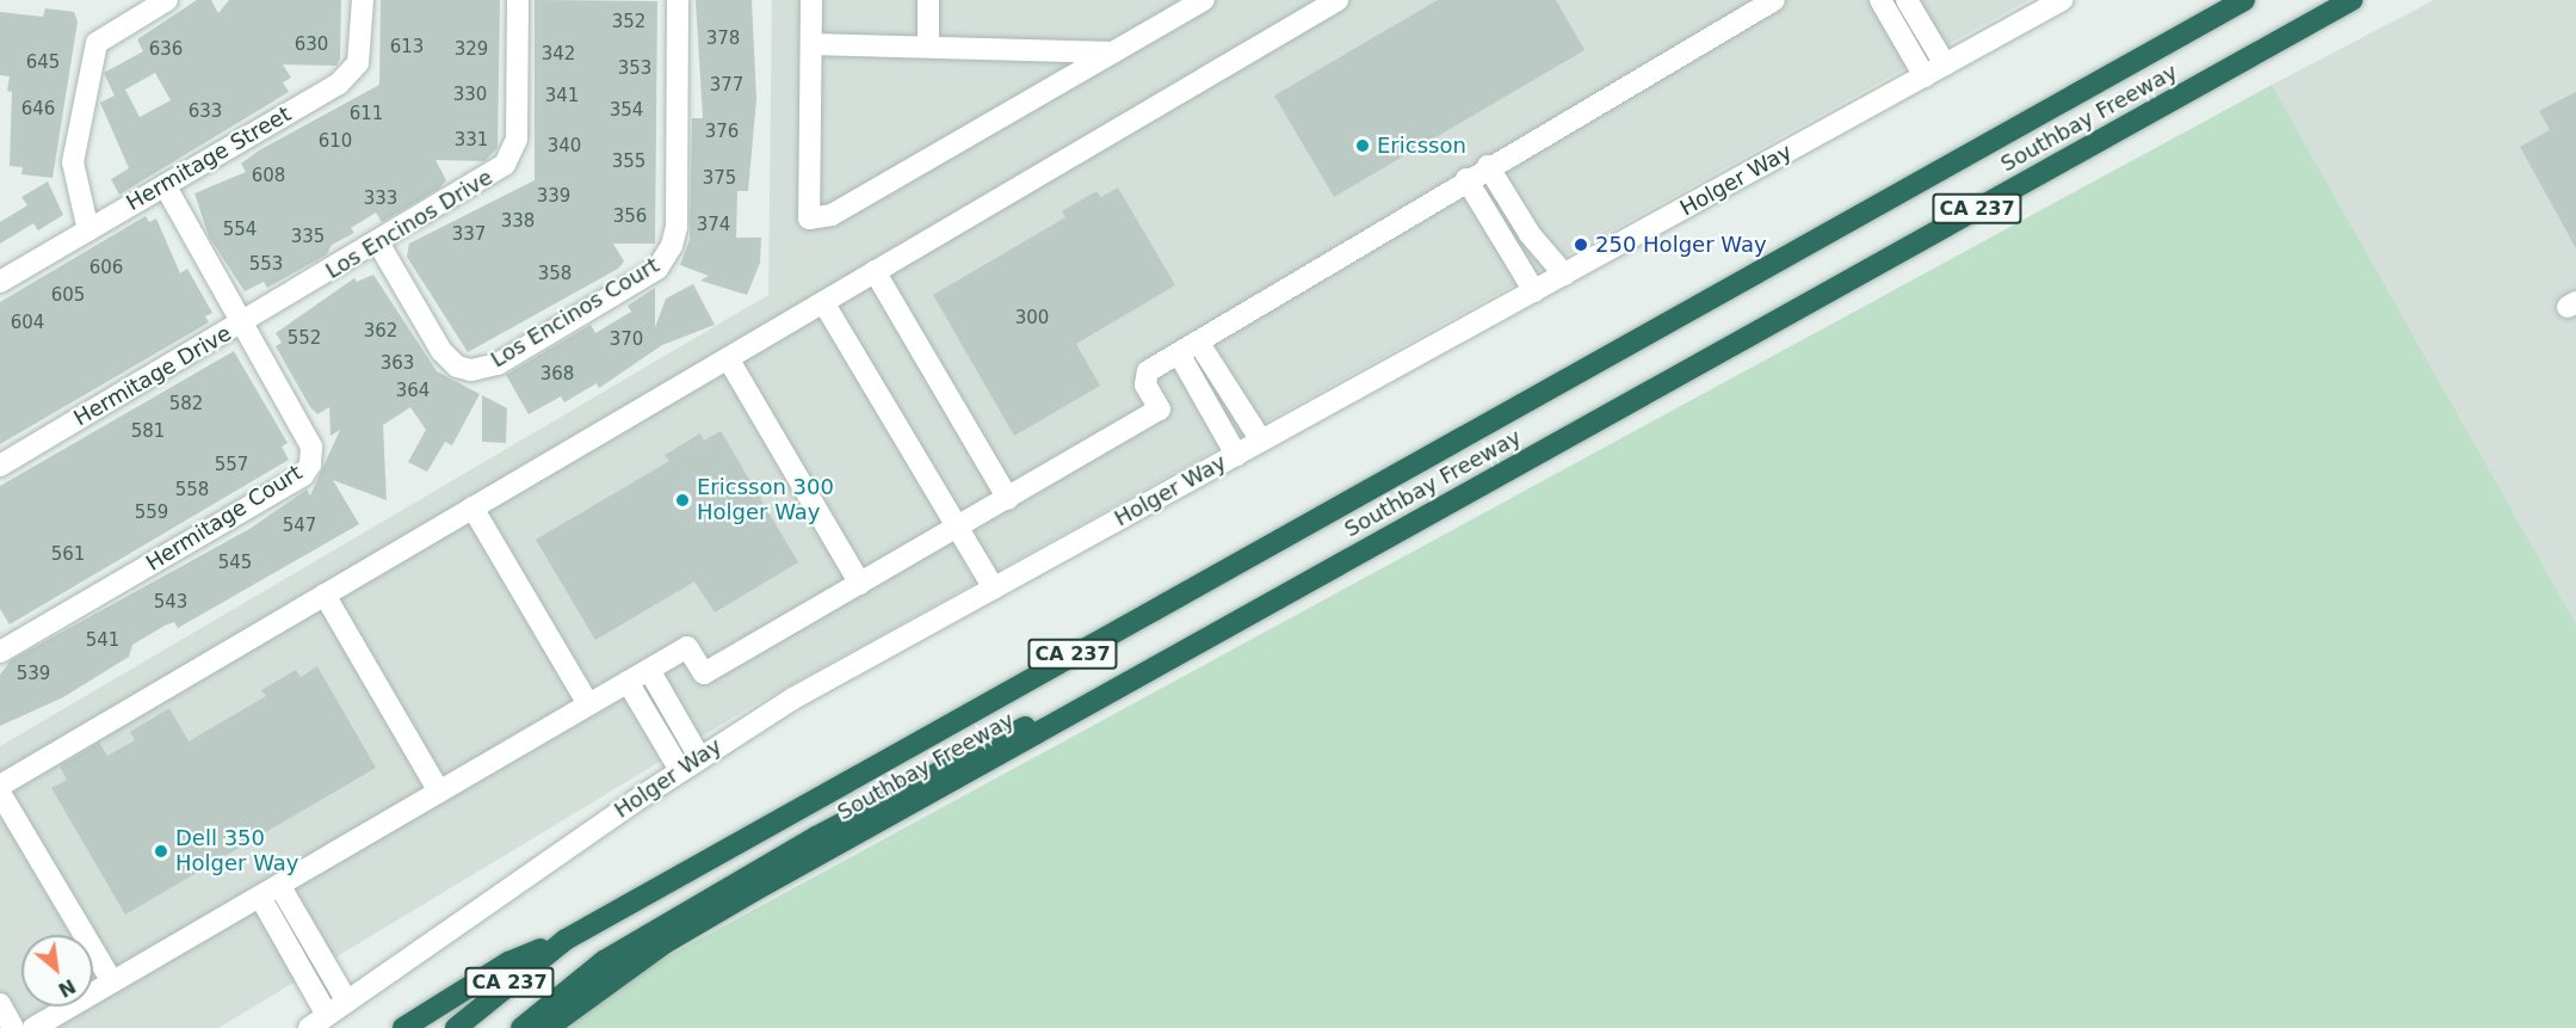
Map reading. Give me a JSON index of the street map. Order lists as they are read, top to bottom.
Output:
{
  "streets": {
    "highway": ["Southbay Freeway", "CA 237"],
    "street": [
      "Hermitage Street",
      "Holger Way",
      "Los Encinos Drive",
      "Los Encinos Court",
      "Hermitage Drive",
      "Hermitage Court"
    ]
  },
  "crossings": [
    ["Hermitage Street", "Hermitage Drive"],
    ["Los Encinos Drive", "Los Encinos Court"],
    ["Los Encinos Drive", "Hermitage Drive"],
    ["Los Encinos Drive", "Hermitage Court"],
    ["Hermitage Drive", "Hermitage Court"]
  ],
  "places": [
    "Ericsson",
    "250 Holger Way",
    "Ericsson 300 Holger Way",
    "Dell 350 Holger Way"
  ],
  "house_numbers": [
    "352",
    "378",
    "630",
    "613",
    "636",
    "329",
    "342",
    "645",
    "353",
    "377",
    "330",
    "341",
    "646",
    "354",
    "633",
    "611",
    "376",
    "331",
    "610",
    "340",
    "355",
    "608",
    "375",
    "339",
    "333",
    "356",
    "338",
    "374",
    "554",
    "337",
    "335",
    "553",
    "606",
    "358",
    "605",
    "300",
    "604",
    "362",
    "552",
    "370",
    "363",
    "368",
    "364",
    "582",
    "581",
    "557",
    "558",
    "559",
    "547",
    "561",
    "545",
    "543",
    "541",
    "539"
  ],
  "north": "bottom right"
}
